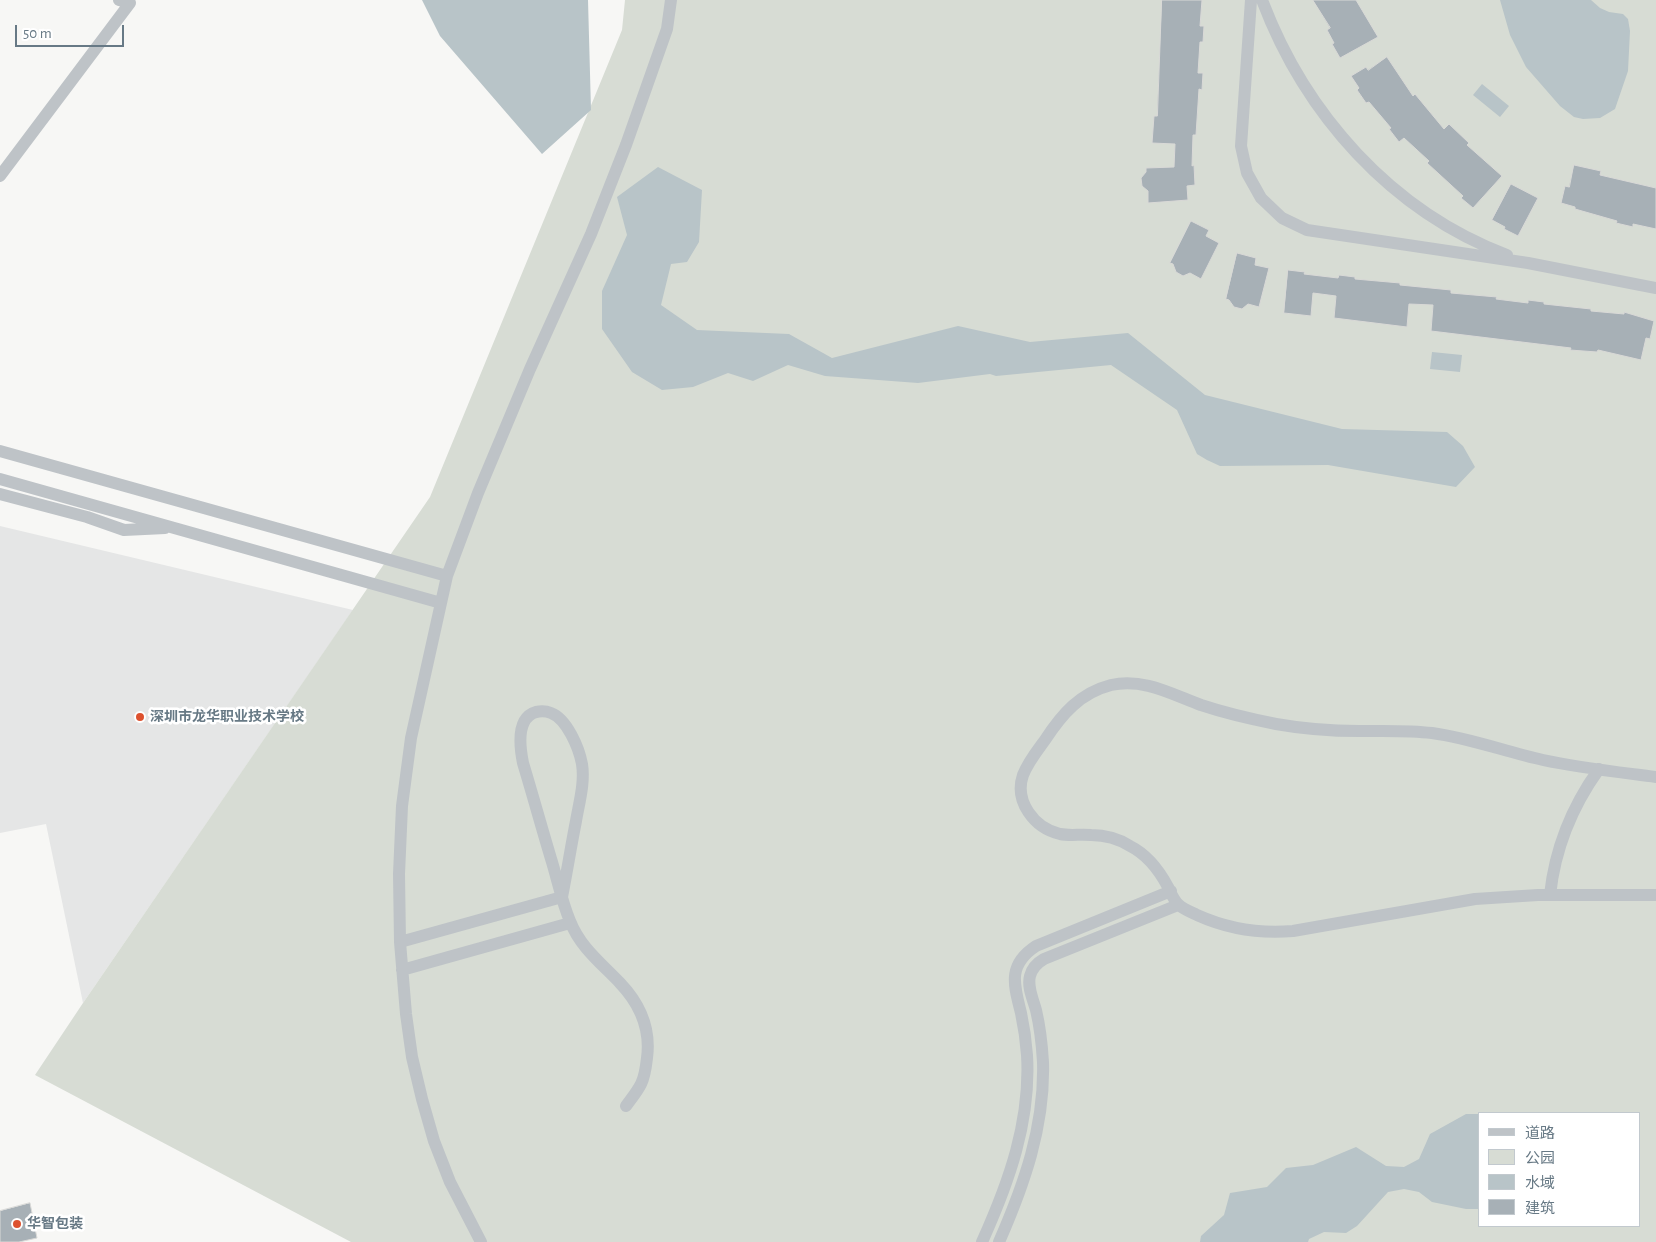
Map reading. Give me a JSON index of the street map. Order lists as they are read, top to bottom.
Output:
{
  "places": ["深圳市龙华职业技术学校", "华智包装"],
  "legend": [
    "道路",
    "公园",
    "水域",
    "建筑"
  ],
  "scale_bar": "50 m"
}
